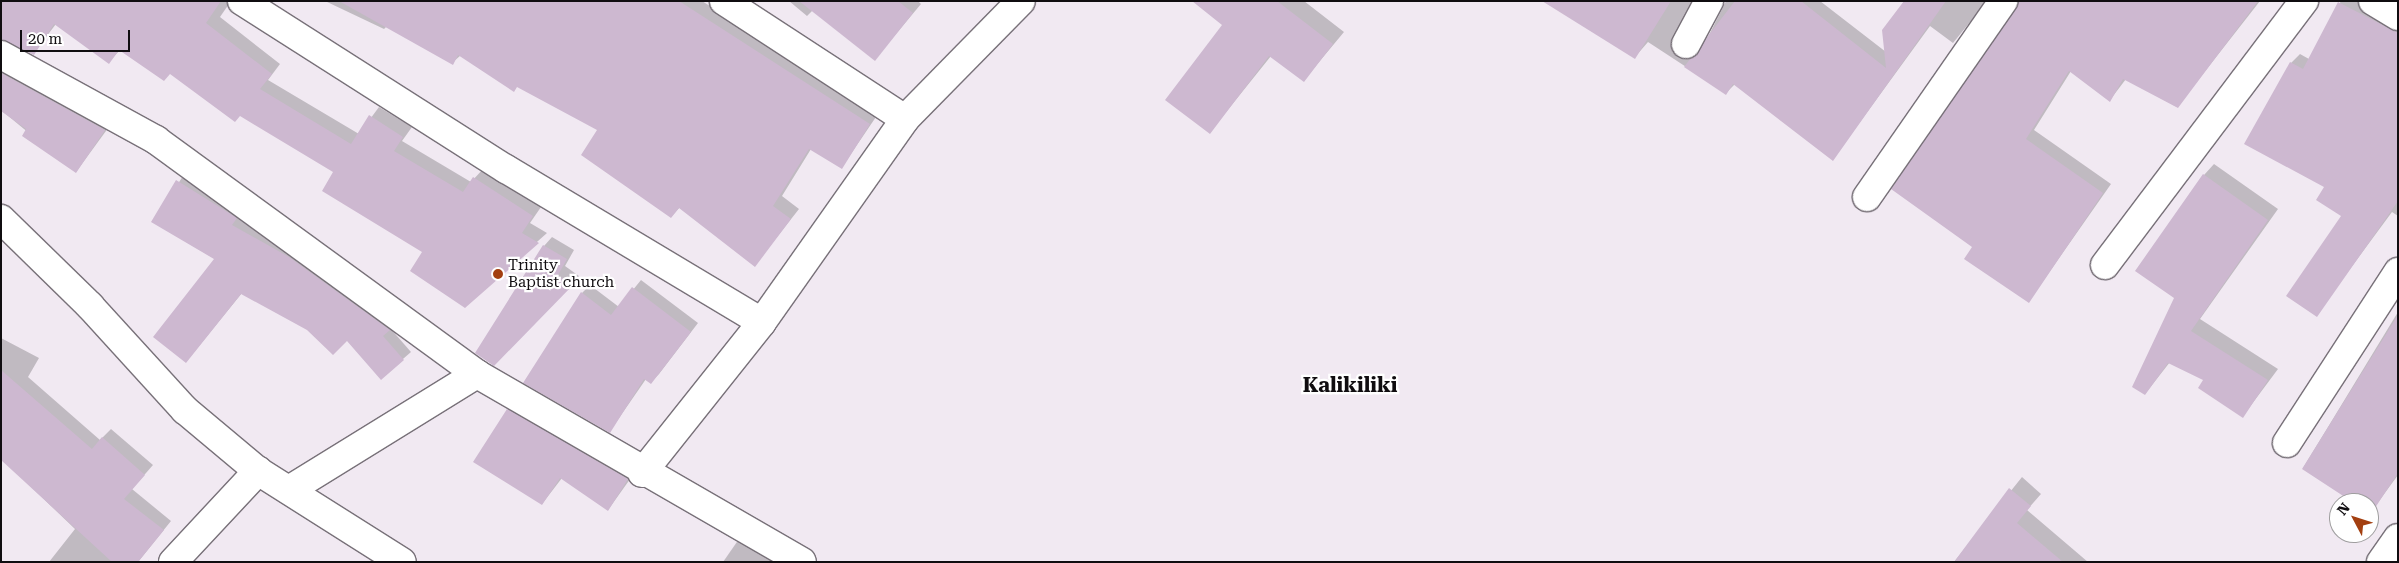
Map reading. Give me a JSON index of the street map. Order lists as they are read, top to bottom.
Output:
{
  "districts": ["Kalikiliki"],
  "places": ["Trinity Baptist church"],
  "scale_bar": "20 m",
  "north": "top left"
}
